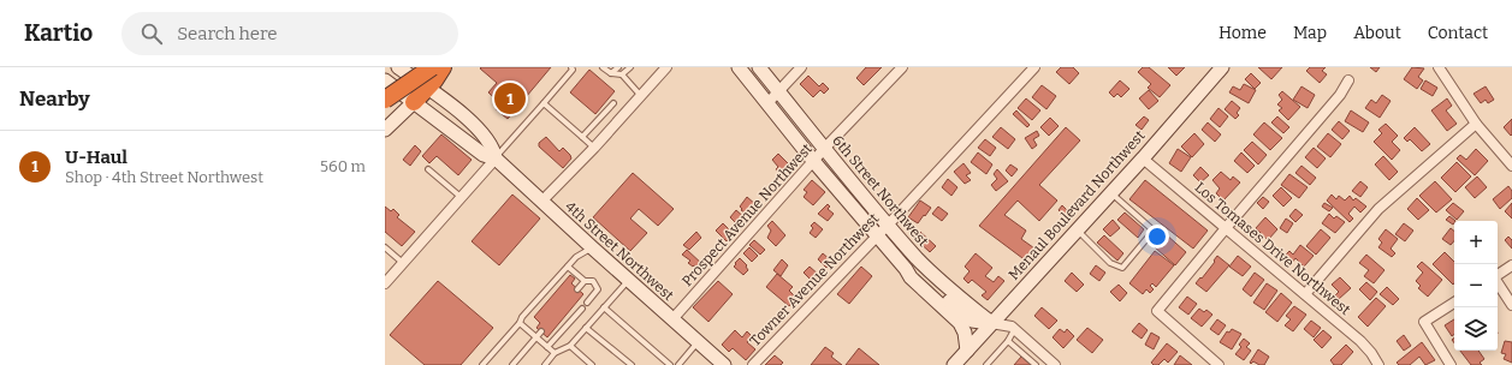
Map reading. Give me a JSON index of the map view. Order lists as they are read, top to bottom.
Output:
{
  "streets": {
    "main road": ["6th Street Northwest", "Menaul Boulevard Northwest", "4th Street Northwest"],
    "street": ["Prospect Avenue Northwest", "Los Tomases Drive Northwest", "Towner Avenue Northwest"]
  },
  "crossings": [
    ["6th Street Northwest", "Menaul Boulevard Northwest"],
    ["6th Street Northwest", "Prospect Avenue Northwest"],
    ["6th Street Northwest", "Towner Avenue Northwest"],
    ["Menaul Boulevard Northwest", "Los Tomases Drive Northwest"],
    ["Prospect Avenue Northwest", "4th Street Northwest"]
  ],
  "page": {
    "header": "Kartio",
    "search": "Search here",
    "nav": [
      "Home",
      "Map",
      "About",
      "Contact"
    ],
    "heading": "Nearby",
    "pins": "1",
    "list": [
      {
        "mark": "1",
        "name": "U-Haul",
        "note": "Shop · 4th Street Northwest",
        "value": "560 m"
      }
    ],
    "map_buttons": ["+", "−"]
  }
}
